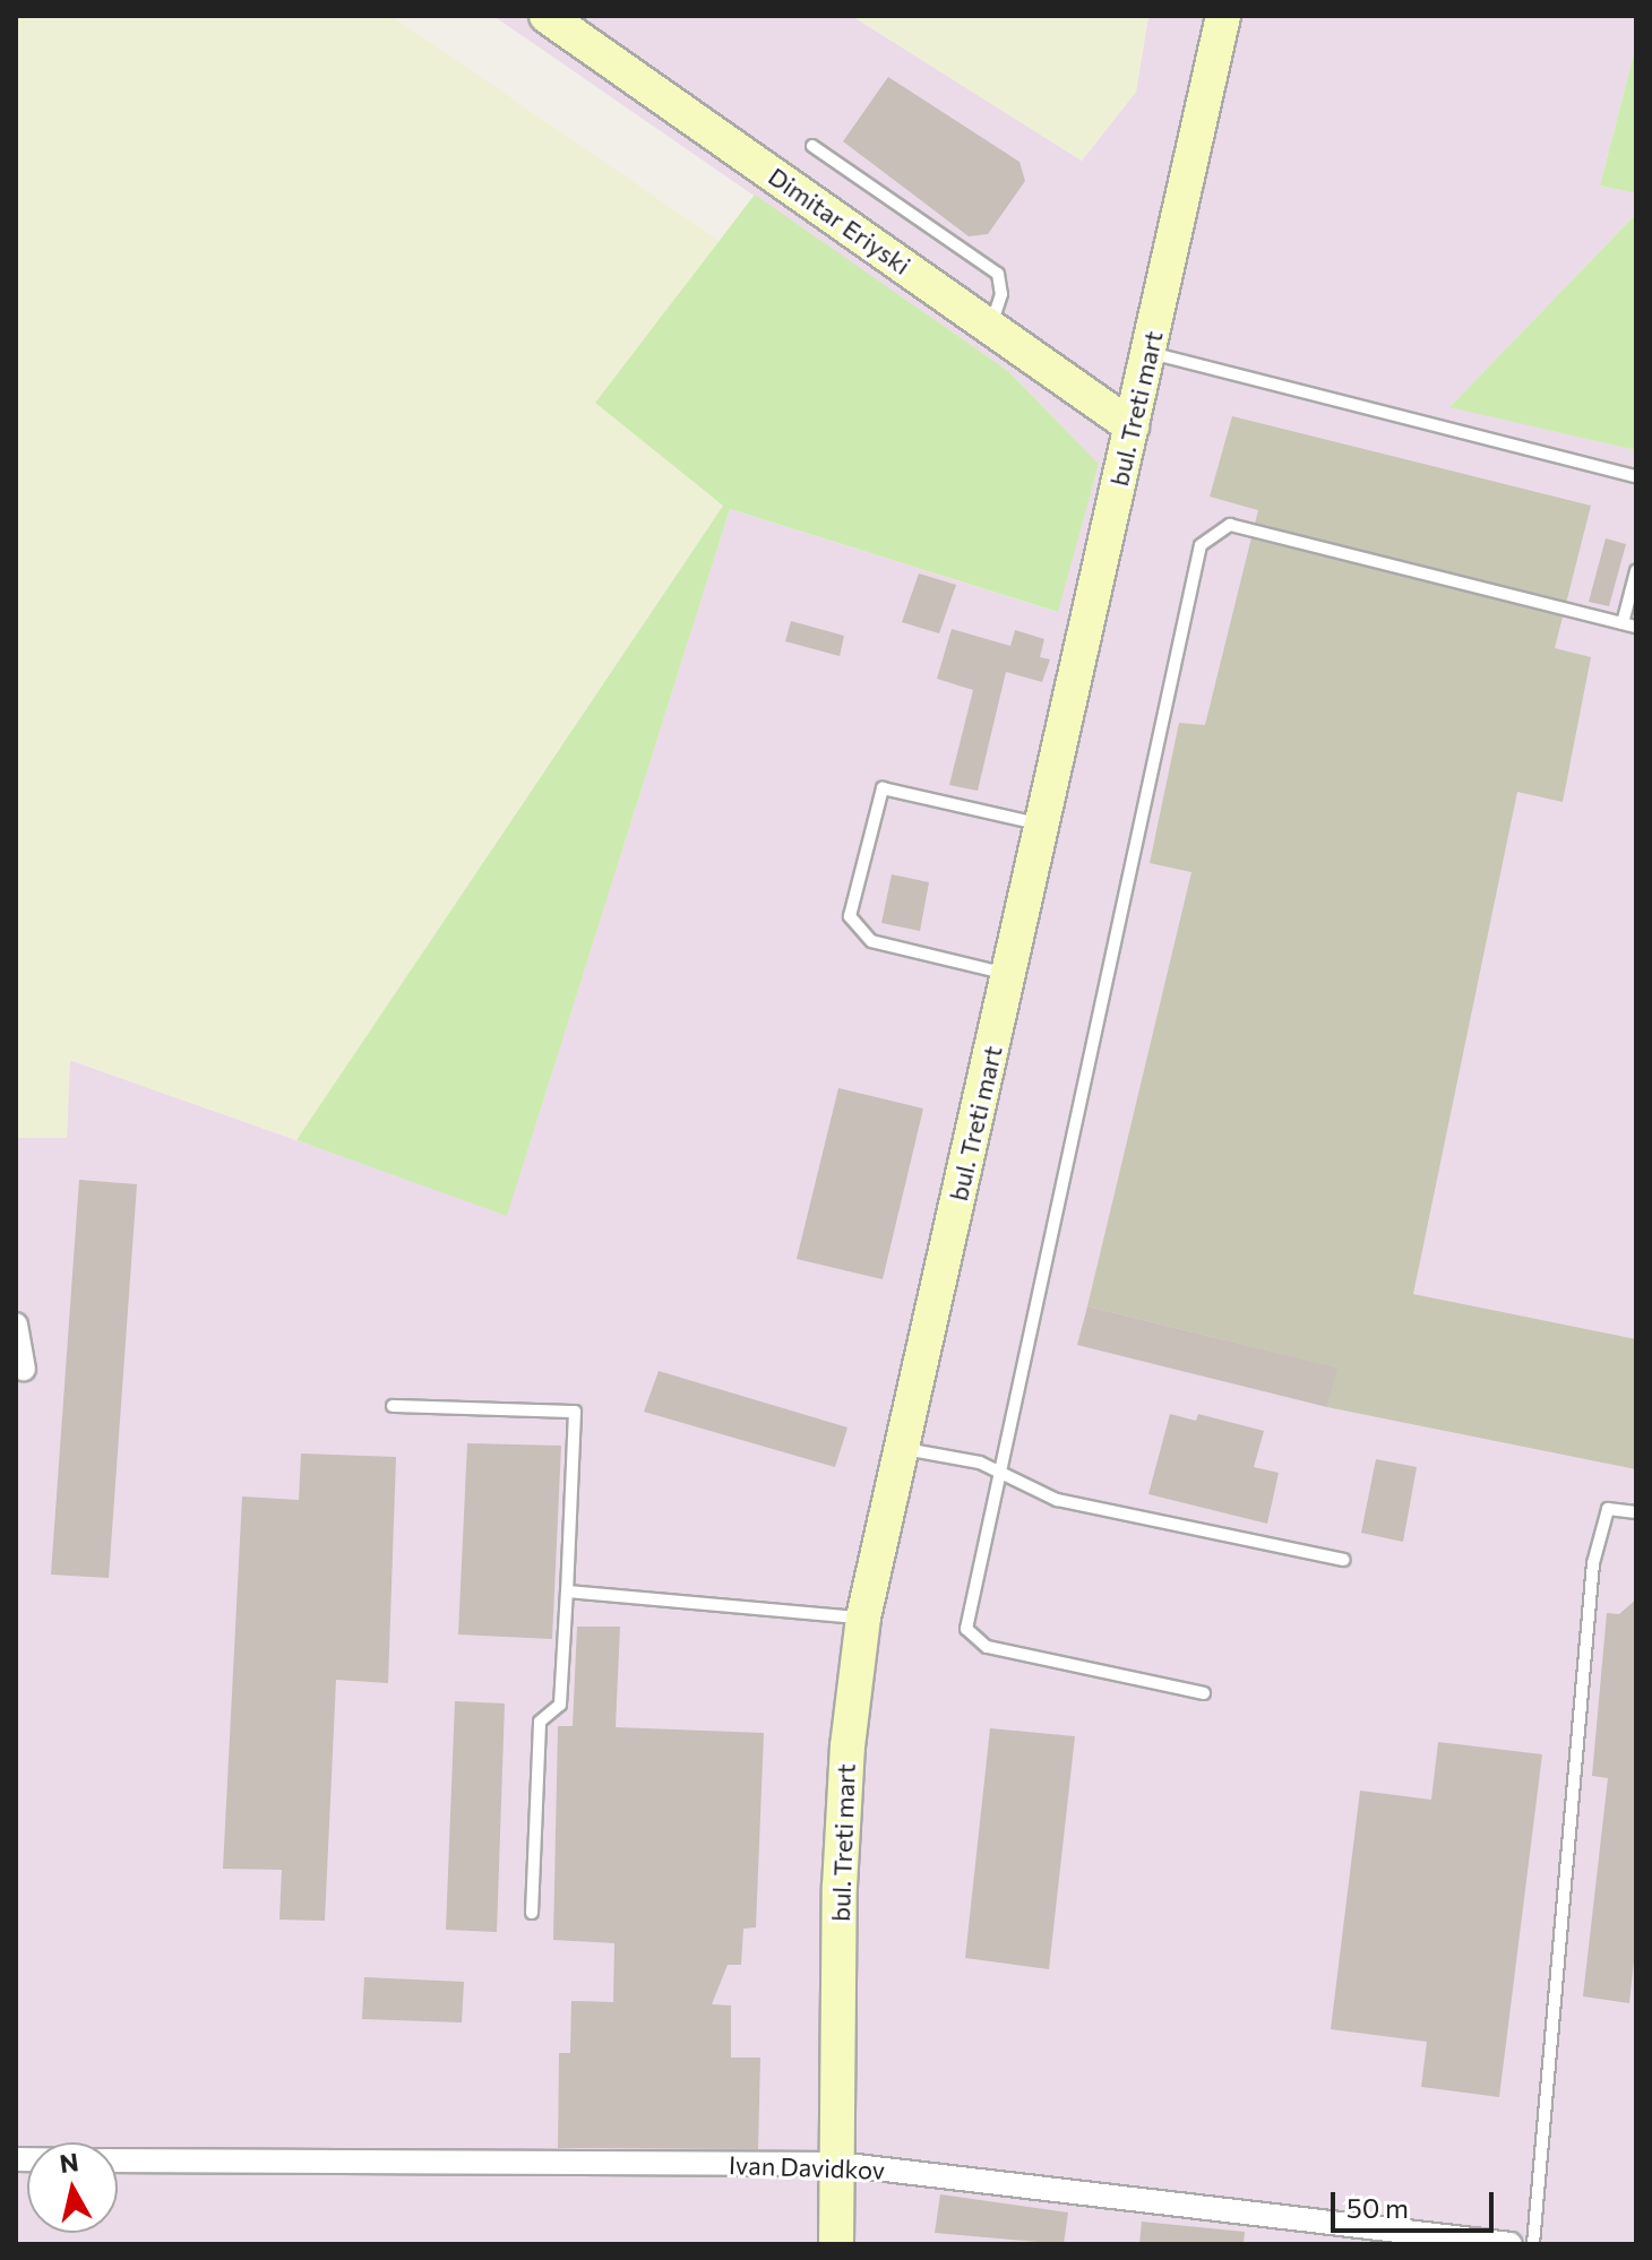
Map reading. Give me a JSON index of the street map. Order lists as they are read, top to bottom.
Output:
{
  "streets": {
    "main road": ["Dimitar Eriyski", "bul. Treti mart"],
    "street": ["Ivan Davidkov"]
  },
  "crossings": [
    ["Dimitar Eriyski", "bul. Treti mart"],
    ["bul. Treti mart", "Ivan Davidkov"]
  ],
  "scale_bar": "50 m",
  "north": "top"
}
